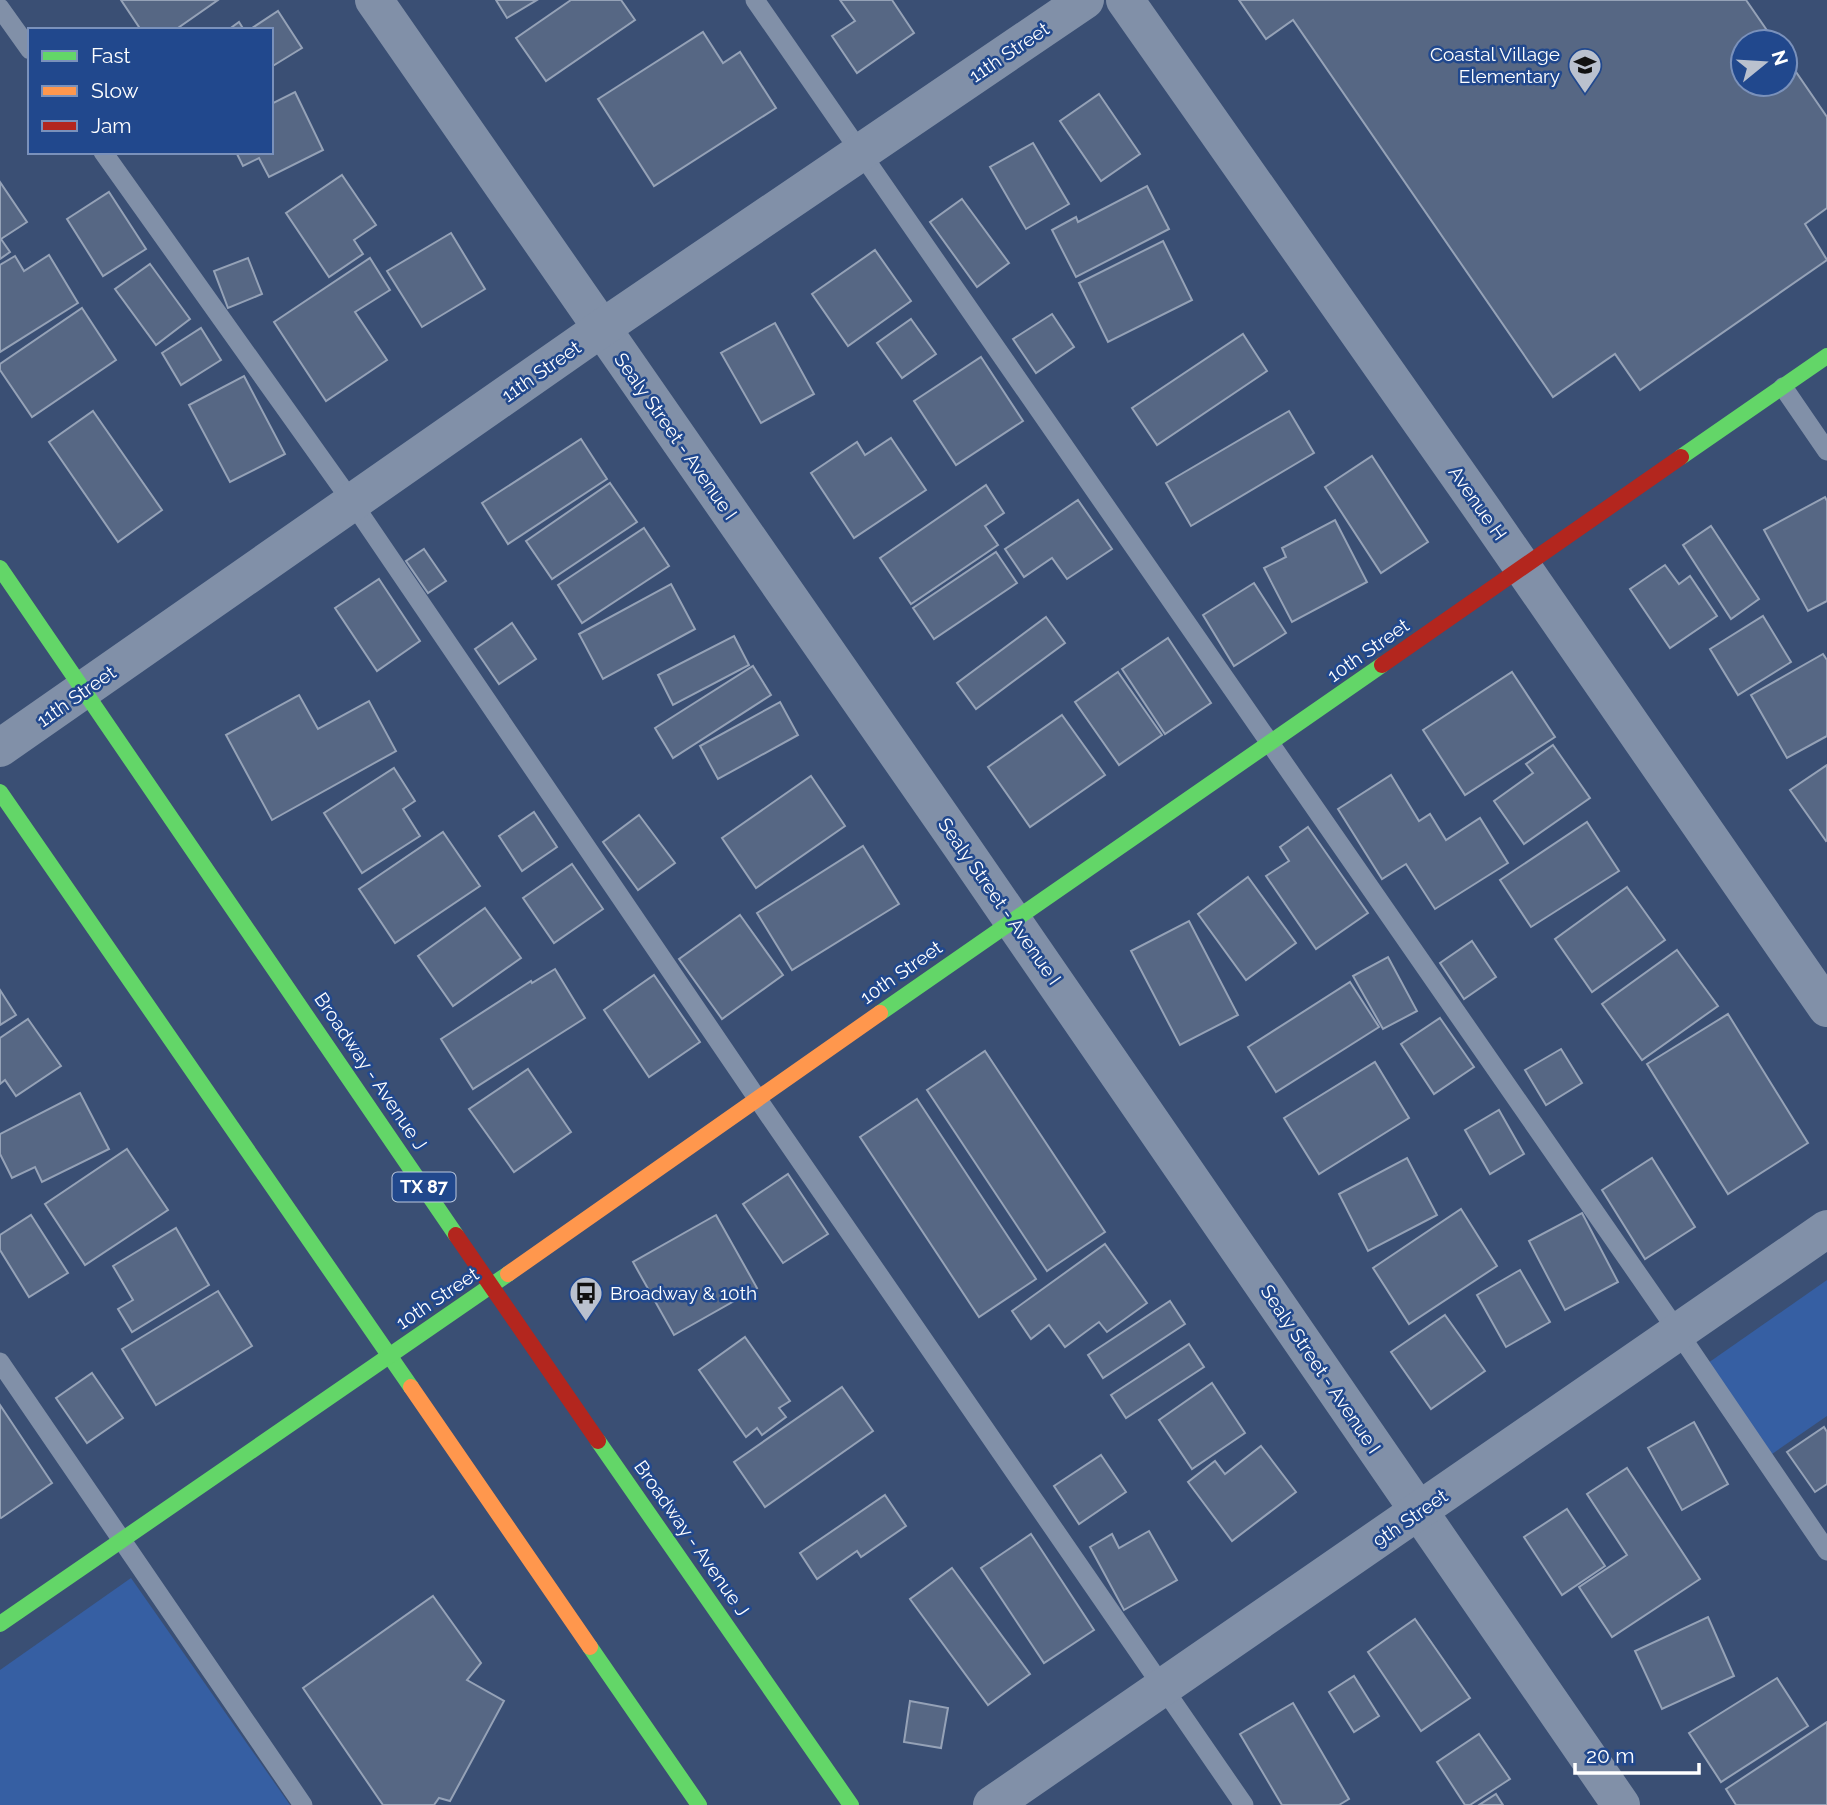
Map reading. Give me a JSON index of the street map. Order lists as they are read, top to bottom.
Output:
{
  "streets": {
    "main road": ["10th Street", "Broadway - Avenue J", "TX 87"],
    "street": [
      "11th Street",
      "Sealy Street - Avenue I",
      "Avenue H",
      "9th Street"
    ]
  },
  "crossings": [
    ["11th Street", "Sealy Street - Avenue I"],
    ["11th Street", "Broadway - Avenue J"],
    ["Sealy Street - Avenue I", "10th Street"],
    ["Sealy Street - Avenue I", "9th Street"],
    ["Avenue H", "10th Street"],
    ["10th Street", "Broadway - Avenue J"]
  ],
  "places": {
    "school or university": ["Coastal Village Elementary"],
    "bus stop": ["Broadway & 10th"]
  },
  "legend": ["Fast", "Slow", "Jam"],
  "scale_bar": "20 m",
  "north": "right"
}
